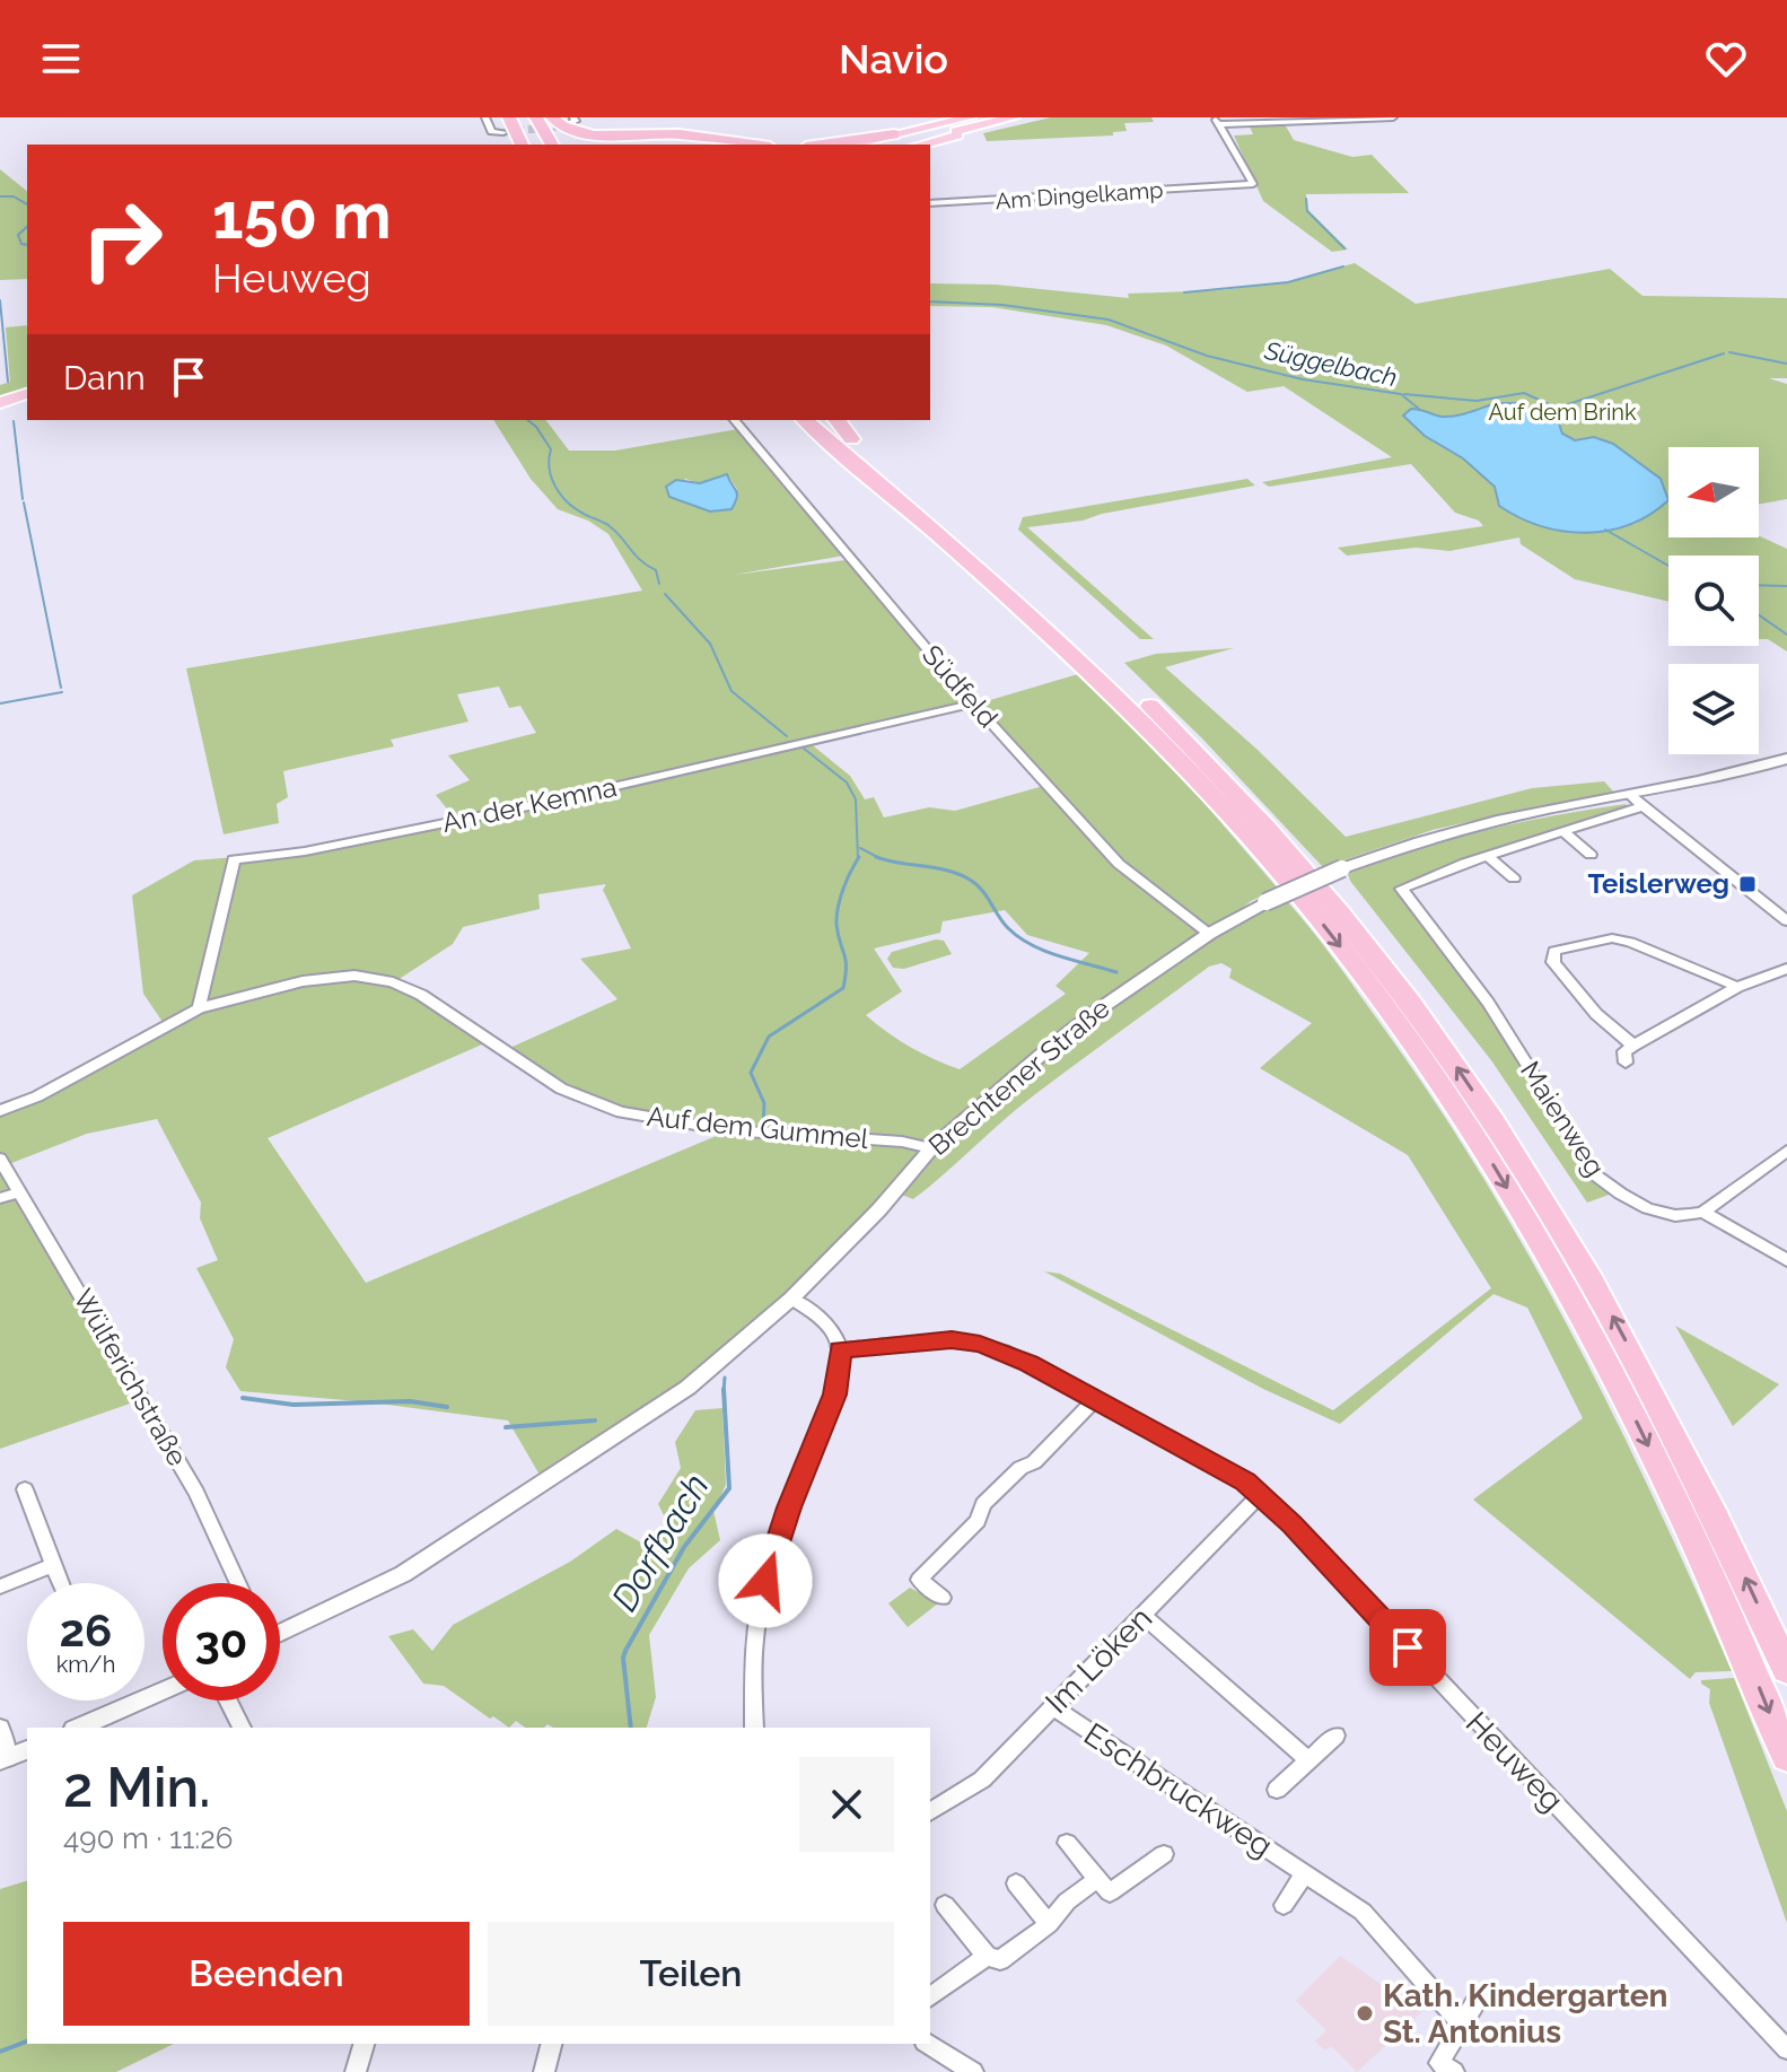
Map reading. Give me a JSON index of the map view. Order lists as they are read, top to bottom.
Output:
{
  "streets": {
    "street": [
      "Am Dingelkamp",
      "Südfeld",
      "An der Kemna",
      "Brechtener Straße",
      "Maienweg",
      "Auf dem Gummel",
      "Wülferichstraße",
      "Im Löken",
      "Heuweg",
      "Eschbruckweg"
    ]
  },
  "crossings": [
    ["Südfeld", "An der Kemna"],
    ["Südfeld", "Brechtener Straße"],
    ["An der Kemna", "Auf dem Gummel"],
    ["Brechtener Straße", "Maienweg"],
    ["Brechtener Straße", "Auf dem Gummel"],
    ["Im Löken", "Heuweg"],
    ["Im Löken", "Eschbruckweg"]
  ],
  "water": ["Süggelbach", "Dorfbach"],
  "parks": ["Auf dem Brink"],
  "places": {
    "transit": ["Teislerweg"],
    "other": ["Kath. Kindergarten St. Antonius"]
  },
  "north": "left",
  "page": {
    "header": "Navio",
    "turn": ["150 m", "Heuweg"],
    "then": "Dann",
    "speed": "26 km/h",
    "limit": "30",
    "heading": ["2 Min.", "490 m · 11:26"],
    "buttons": ["Beenden", "Teilen"]
  }
}
